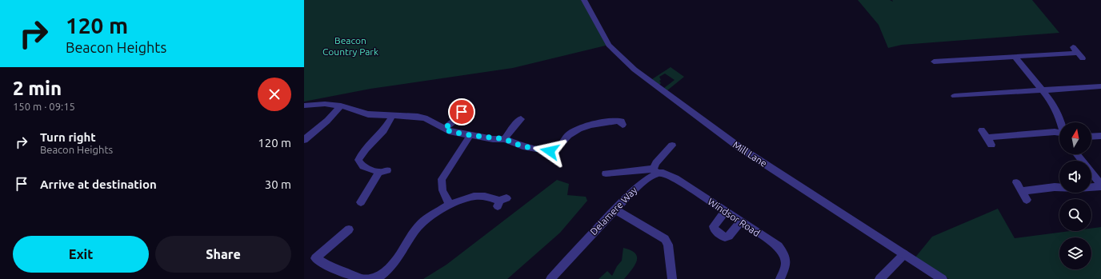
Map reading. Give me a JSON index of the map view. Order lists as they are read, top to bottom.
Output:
{
  "streets": {
    "street": ["Mill Lane", "Delamere Way", "Windsor Road"]
  },
  "crossings": [
    ["Delamere Way", "Windsor Road"]
  ],
  "parks": ["Beacon Country Park"],
  "north": "top",
  "page": {
    "turn": ["120 m", "Beacon Heights"],
    "heading": ["2 min", "150 m · 09:15"],
    "list": [
      {
        "name": "Turn right",
        "note": "Beacon Heights",
        "value": "120 m"
      },
      {
        "name": "Arrive at destination",
        "value": "30 m"
      }
    ],
    "buttons": ["Exit", "Share"]
  }
}
